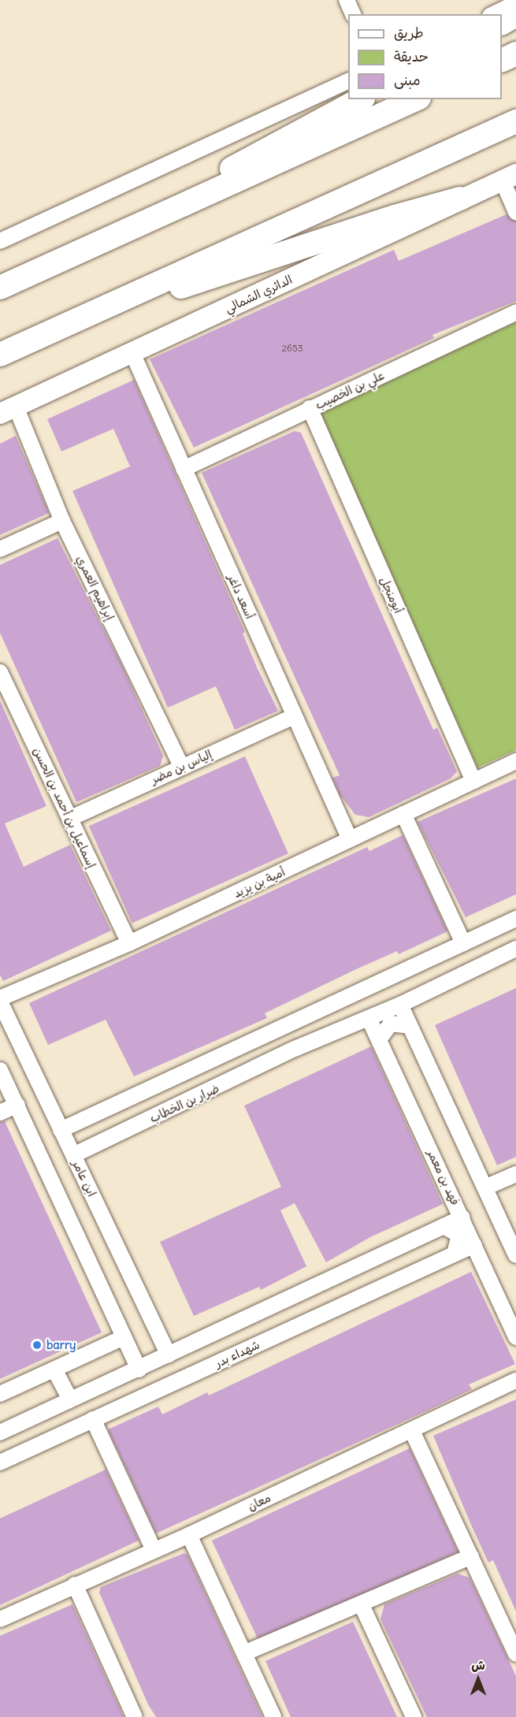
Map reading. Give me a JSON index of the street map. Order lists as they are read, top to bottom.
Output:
{
  "streets": {
    "main road": ["الدائري الشمالي"],
    "street": [
      "علي بن الخصيب",
      "إبراهيم العمري",
      "أبومنجل",
      "أسعد داغر",
      "إلياس بن مضر",
      "إسماعيل بن أحمد بن الحسن",
      "أمية بن يزيد",
      "ضرار بن الخطاب",
      "فهد بن معمر",
      "ابن عامر",
      "شهداء بدر",
      "معان"
    ]
  },
  "crossings": [
    ["الدائري الشمالي", "إبراهيم العمري"],
    ["الدائري الشمالي", "أسعد داغر"],
    ["علي بن الخصيب", "أبومنجل"],
    ["علي بن الخصيب", "أسعد داغر"],
    ["إبراهيم العمري", "إلياس بن مضر"],
    ["أبومنجل", "أمية بن يزيد"],
    ["أسعد داغر", "إلياس بن مضر"],
    ["أسعد داغر", "أمية بن يزيد"],
    ["إلياس بن مضر", "إسماعيل بن أحمد بن الحسن"],
    ["إسماعيل بن أحمد بن الحسن", "أمية بن يزيد"],
    ["أمية بن يزيد", "ابن عامر"],
    ["ضرار بن الخطاب", "فهد بن معمر"],
    ["ضرار بن الخطاب", "ابن عامر"],
    ["فهد بن معمر", "شهداء بدر"]
  ],
  "places": ["barry"],
  "house_numbers": ["2653"],
  "legend": ["طريق", "حديقة", "مبنى"],
  "north": "top"
}
